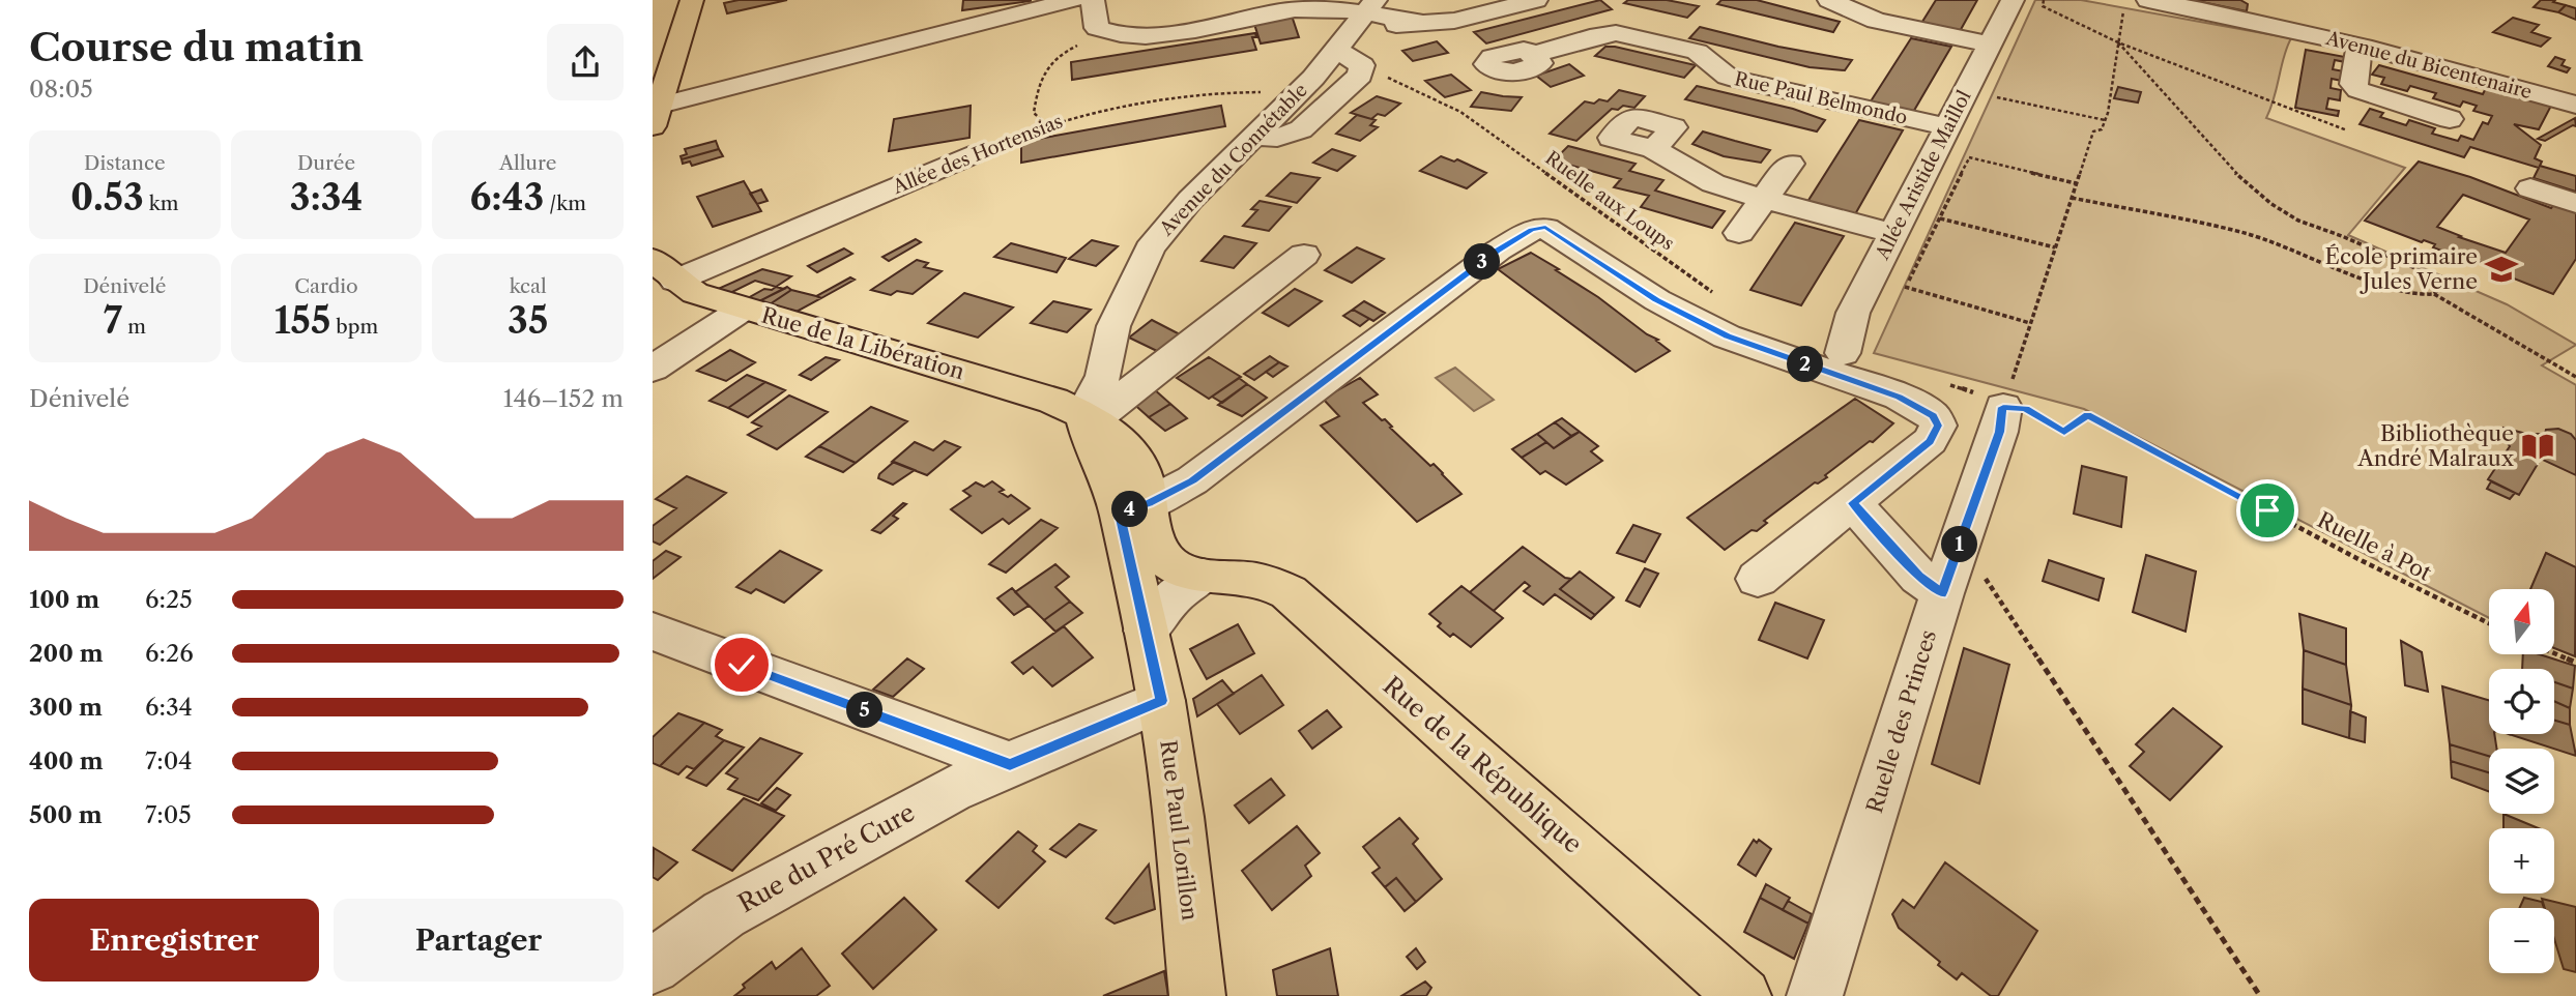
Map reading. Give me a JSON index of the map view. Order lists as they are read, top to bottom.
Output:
{
  "streets": {
    "main road": ["Rue de la Libération", "Rue de la République", "Rue Paul Lorillon"],
    "street": [
      "Avenue du Bicentenaire",
      "Rue Paul Belmondo",
      "Allée des Hortensias",
      "Avenue du Connétable",
      "Allée Aristide Maillol",
      "Ruelle des Princes",
      "Rue du Pré Cure"
    ],
    "path": ["Ruelle aux Loups", "Ruelle à Pot"]
  },
  "crossings": [
    ["Rue Paul Belmondo", "Allée Aristide Maillol"],
    ["Allée des Hortensias", "Avenue du Connétable"],
    ["Allée des Hortensias", "Rue de la Libération"],
    ["Avenue du Connétable", "Rue de la Libération"],
    ["Avenue du Connétable", "Rue Paul Lorillon"],
    ["Rue de la Libération", "Rue Paul Lorillon"],
    ["Ruelle à Pot", "Ruelle des Princes"],
    ["Rue de la République", "Rue Paul Lorillon"],
    ["Rue Paul Lorillon", "Rue du Pré Cure"]
  ],
  "places": {
    "school or university": ["École primaire Jules Verne"],
    "library": ["Bibliothèque André Malraux"]
  },
  "north": "top",
  "page": {
    "heading": ["Course du matin", "08:05"],
    "stats": [
      ["Distance", "0.53 km"],
      ["Durée", "3:34"],
      ["Allure", "6:43 /km"],
      ["Dénivelé", "7 m"],
      ["Cardio", "155 bpm"],
      ["kcal", "35"]
    ],
    "pins": [
      "3",
      "2",
      "4",
      "1",
      "5"
    ],
    "chart": ["Dénivelé", "146–152 m"],
    "list": [
      {
        "name": "100 m",
        "note": "6:25"
      },
      {
        "name": "200 m",
        "note": "6:26"
      },
      {
        "name": "300 m",
        "note": "6:34"
      },
      {
        "name": "400 m",
        "note": "7:04"
      },
      {
        "name": "500 m",
        "note": "7:05"
      }
    ],
    "map_buttons": ["+", "−"],
    "buttons": ["Enregistrer", "Partager"]
  }
}
